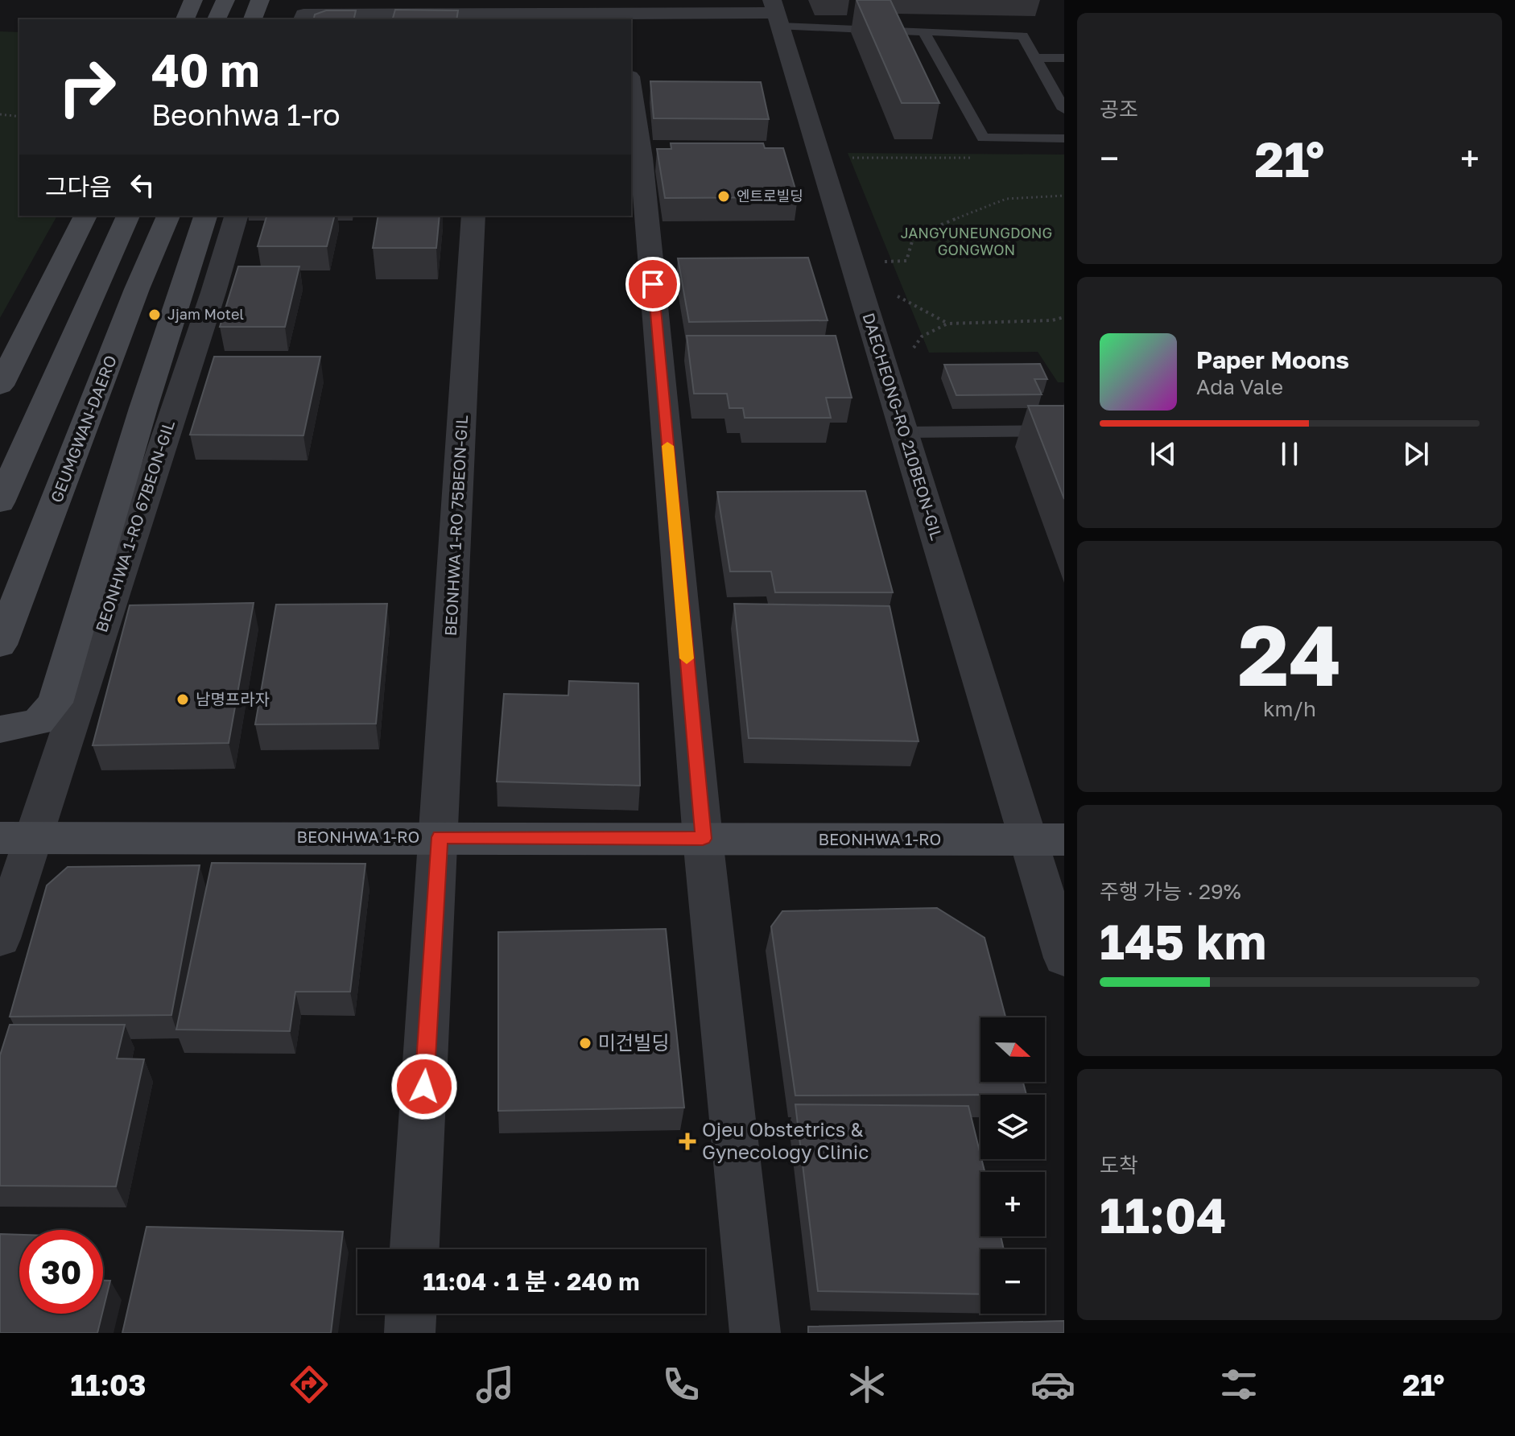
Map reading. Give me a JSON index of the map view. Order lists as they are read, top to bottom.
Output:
{
  "streets": {
    "main road": ["GEUMGWAN-DAERO", "BEONHWA 1-RO"],
    "street": ["DAECHEONG-RO 210BEON-GIL", "BEONHWA 1-RO 75BEON-GIL", "BEONHWA 1-RO 67BEON-GIL"]
  },
  "crossings": [
    ["DAECHEONG-RO 210BEON-GIL", "BEONHWA 1-RO"],
    ["BEONHWA 1-RO 75BEON-GIL", "BEONHWA 1-RO"],
    ["BEONHWA 1-RO 67BEON-GIL", "BEONHWA 1-RO"]
  ],
  "parks": ["JANGYUNEUNGDONG GONGWON"],
  "places": {
    "other": [
      "엔트로빌딩",
      "Jjam Motel",
      "남명프라자",
      "미건빌딩"
    ],
    "health": ["Ojeu Obstetrics & Gynecology Clinic"]
  },
  "north": "right",
  "page": {
    "tile": [
      "공조",
      ["24", "km/h"],
      ["주행 가능 · 29%", "145 km"],
      ["도착", "11:04"]
    ],
    "turn": ["40 m", "Beonhwa 1-ro"],
    "heat": ["−", "21°", "+"],
    "then": "그다음",
    "song": ["Paper Moons", "Ada Vale"],
    "map_buttons": ["+", "−"],
    "limit": "30",
    "trip": "11:04 · 1 분 · 240 m",
    "tabs": ["11:03", "21°"]
  }
}
